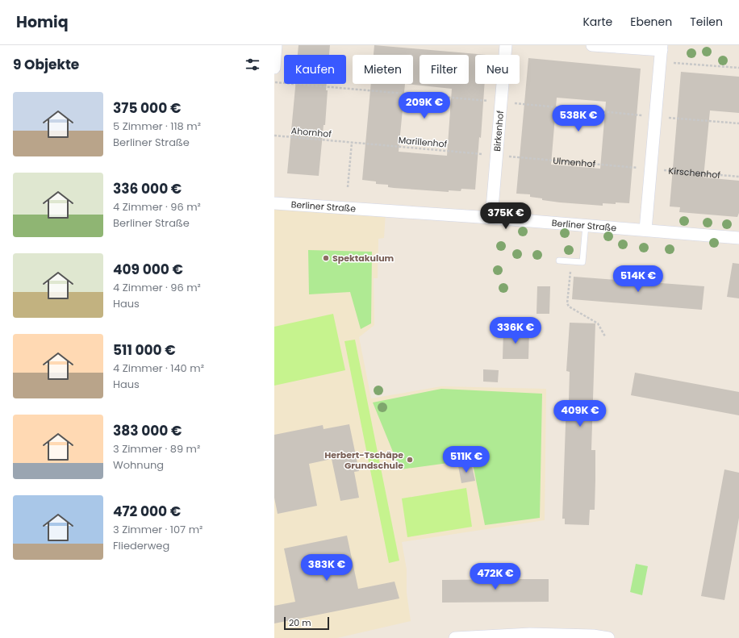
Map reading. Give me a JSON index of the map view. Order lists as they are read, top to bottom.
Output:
{
  "streets": {
    "street": ["Birkenhof", "Berliner Straße"],
    "path": [
      "Ahornhof",
      "Marillenhof",
      "Ulmenhof",
      "Kirschenhof"
    ]
  },
  "crossings": [
    ["Birkenhof", "Marillenhof"],
    ["Birkenhof", "Ulmenhof"],
    ["Birkenhof", "Berliner Straße"],
    ["Ahornhof", "Marillenhof"],
    ["Marillenhof", "Ulmenhof"],
    ["Ulmenhof", "Kirschenhof"]
  ],
  "places": ["Spektakulum", "Herbert-Tschäpe Grundschule"],
  "scale_bar": "20 m",
  "page": {
    "header": "Homiq",
    "nav": ["Karte", "Ebenen", "Teilen"],
    "heading": "9 Objekte",
    "chip": [
      "Kaufen",
      "Mieten",
      "Filter",
      "Neu"
    ],
    "list": [
      {
        "name": "375 000 €",
        "note": "5 Zimmer · 118 m² · Berliner Straße"
      },
      {
        "name": "336 000 €",
        "note": "4 Zimmer · 96 m² · Berliner Straße"
      },
      {
        "name": "409 000 €",
        "note": "4 Zimmer · 96 m² · Haus"
      },
      {
        "name": "511 000 €",
        "note": "4 Zimmer · 140 m² · Haus"
      },
      {
        "name": "383 000 €",
        "note": "3 Zimmer · 89 m² · Wohnung"
      },
      {
        "name": "472 000 €",
        "note": "3 Zimmer · 107 m² · Fliederweg"
      }
    ],
    "price": [
      "209K €",
      "538K €",
      "375K €",
      "514K €",
      "336K €",
      "409K €",
      "511K €",
      "383K €",
      "472K €"
    ],
    "scale": "20 m"
  }
}
